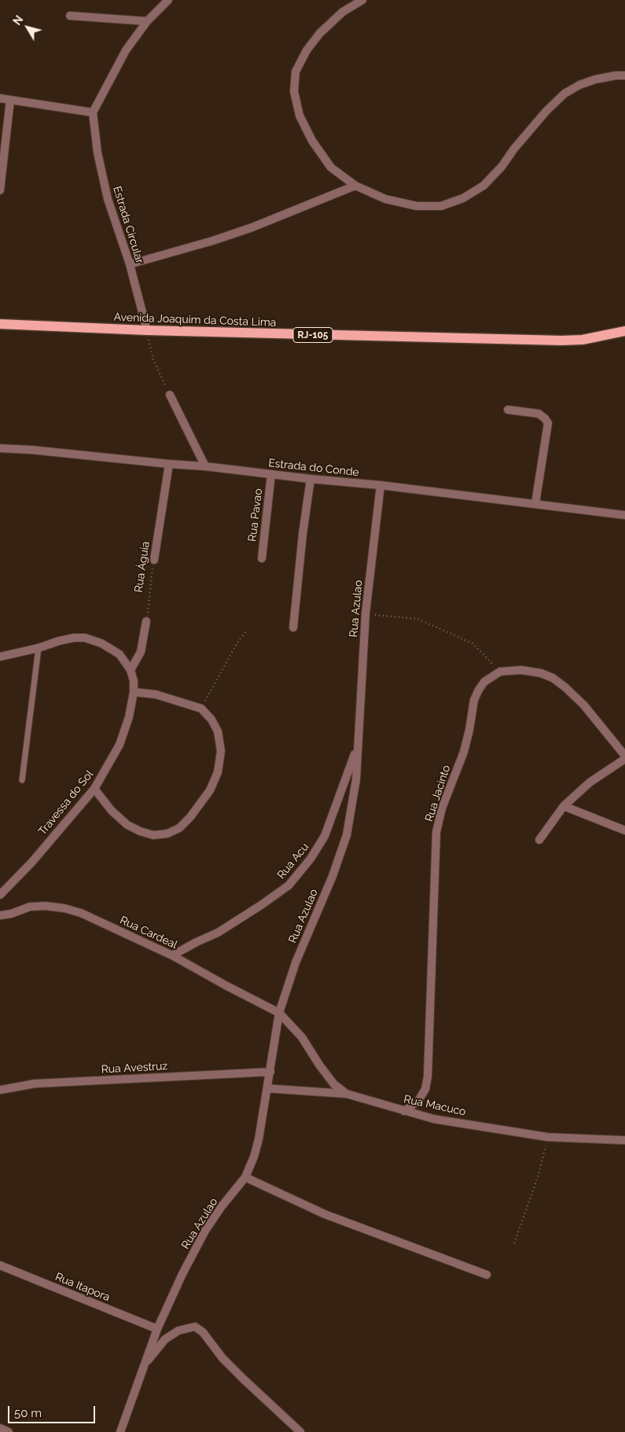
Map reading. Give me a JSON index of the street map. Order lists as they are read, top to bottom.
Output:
{
  "streets": {
    "main road": ["Avenida Joaquim da Costa Lima", "RJ-105"],
    "street": [
      "Estrada Circular",
      "Estrada do Conde",
      "Rua Pavao",
      "Rua Águia",
      "Rua Azulao",
      "Rua Jacinto",
      "Travessa do Sol",
      "Rua Acu",
      "Rua Cardeal",
      "Rua Avestruz",
      "Rua Macuco",
      "Rua Itapora"
    ]
  },
  "crossings": [
    ["Estrada Circular", "Avenida Joaquim da Costa Lima"],
    ["Estrada do Conde", "Rua Pavao"],
    ["Estrada do Conde", "Rua Águia"],
    ["Estrada do Conde", "Rua Azulao"],
    ["Rua Azulao", "Rua Acu"],
    ["Rua Azulao", "Rua Cardeal"],
    ["Rua Azulao", "Rua Avestruz"],
    ["Rua Azulao", "Rua Macuco"],
    ["Rua Azulao", "Rua Itapora"],
    ["Rua Jacinto", "Rua Macuco"],
    ["Rua Acu", "Rua Cardeal"],
    ["Rua Cardeal", "Rua Macuco"]
  ],
  "scale_bar": "50 m",
  "north": "top left"
}
